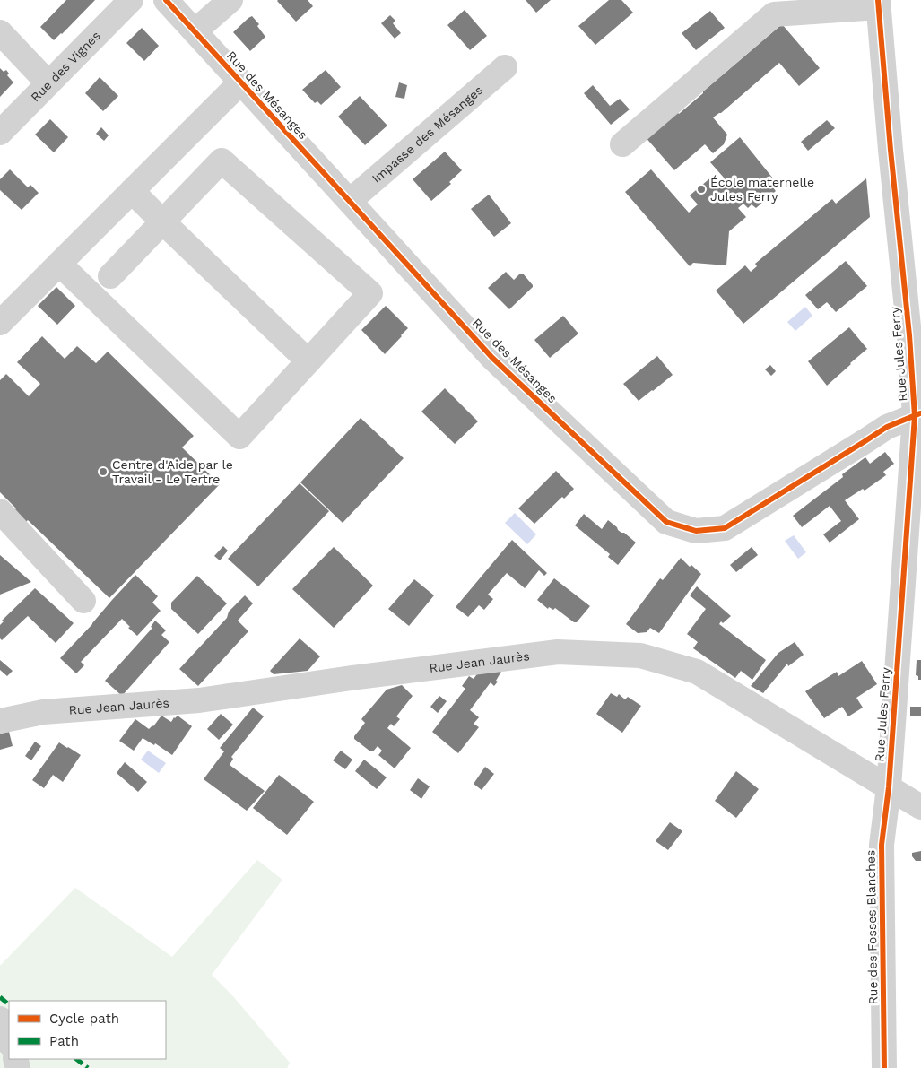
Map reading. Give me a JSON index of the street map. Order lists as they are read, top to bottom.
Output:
{
  "streets": {
    "street": [
      "Rue des Vignes",
      "Rue des Mésanges",
      "Impasse des Mésanges",
      "Rue Jules Ferry",
      "Rue Jean Jaurès",
      "Rue des Fosses Blanches"
    ]
  },
  "crossings": [
    ["Rue des Mésanges", "Impasse des Mésanges"],
    ["Rue des Mésanges", "Rue Jules Ferry"],
    ["Rue Jules Ferry", "Rue Jean Jaurès"],
    ["Rue Jules Ferry", "Rue des Fosses Blanches"],
    ["Rue Jean Jaurès", "Rue des Fosses Blanches"]
  ],
  "places": ["École maternelle Jules Ferry", "Centre d'Aide par le Travail - Le Tertre"],
  "legend": ["Cycle path", "Path"]
}
